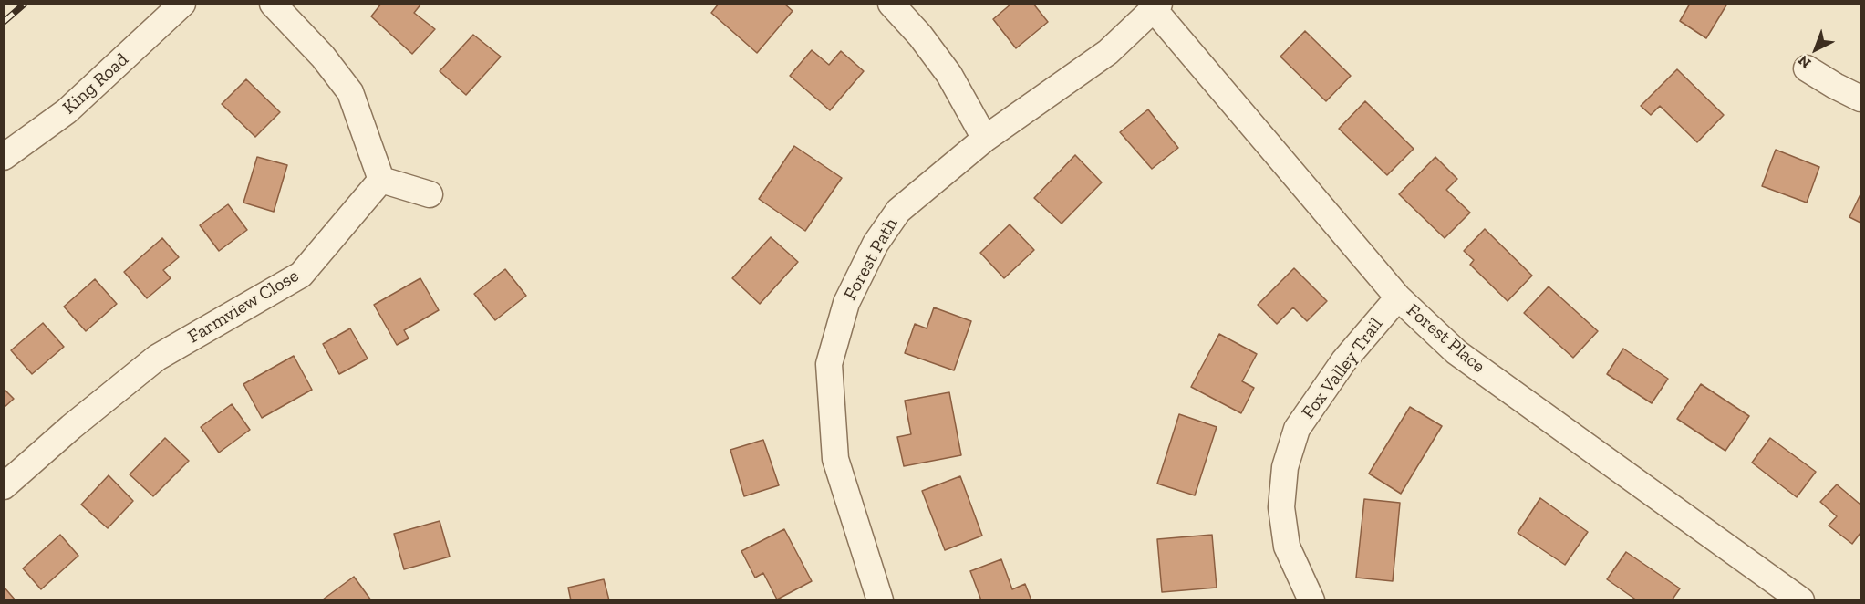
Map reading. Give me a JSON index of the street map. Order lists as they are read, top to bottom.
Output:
{
  "streets": {
    "street": [
      "King Road",
      "Forest Path",
      "Farmview Close",
      "Forest Place",
      "Fox Valley Trail"
    ]
  },
  "crossings": [
    ["Forest Path", "Forest Place"],
    ["Forest Place", "Fox Valley Trail"]
  ],
  "north": "bottom left"
}
